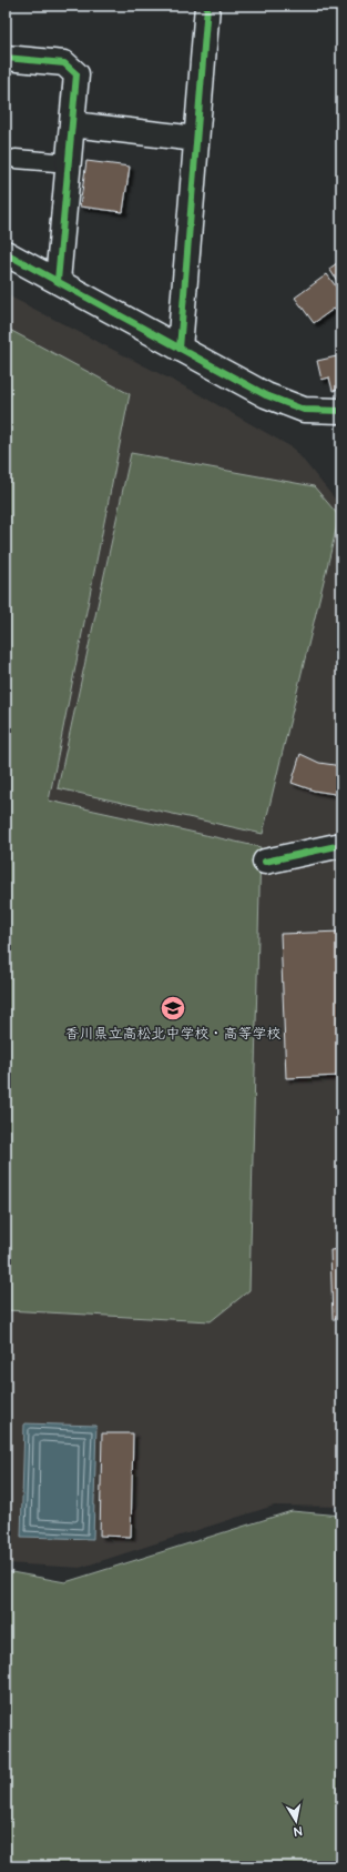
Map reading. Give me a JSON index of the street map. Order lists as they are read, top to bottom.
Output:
{
  "places": {
    "school or university": ["香川県立高松北中学校・高等学校"]
  },
  "north": "bottom"
}
